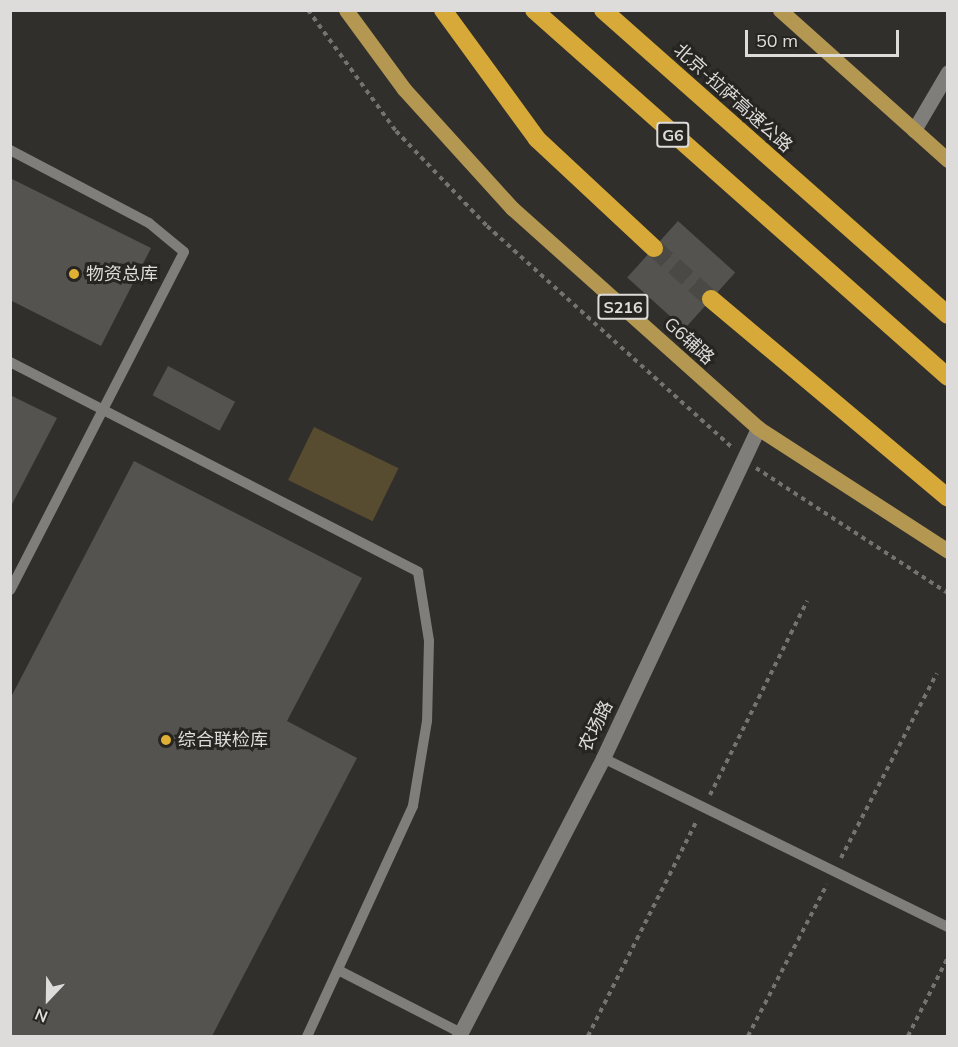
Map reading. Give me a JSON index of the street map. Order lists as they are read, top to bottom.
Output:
{
  "streets": {
    "highway": ["北京-拉萨高速公路", "G6"],
    "main road": ["S216", "G6辅路"],
    "street": ["农场路"]
  },
  "crossings": [
    ["G6辅路", "农场路"]
  ],
  "places": ["物资总库", "综合联检库"],
  "scale_bar": "50 m",
  "north": "bottom"
}
